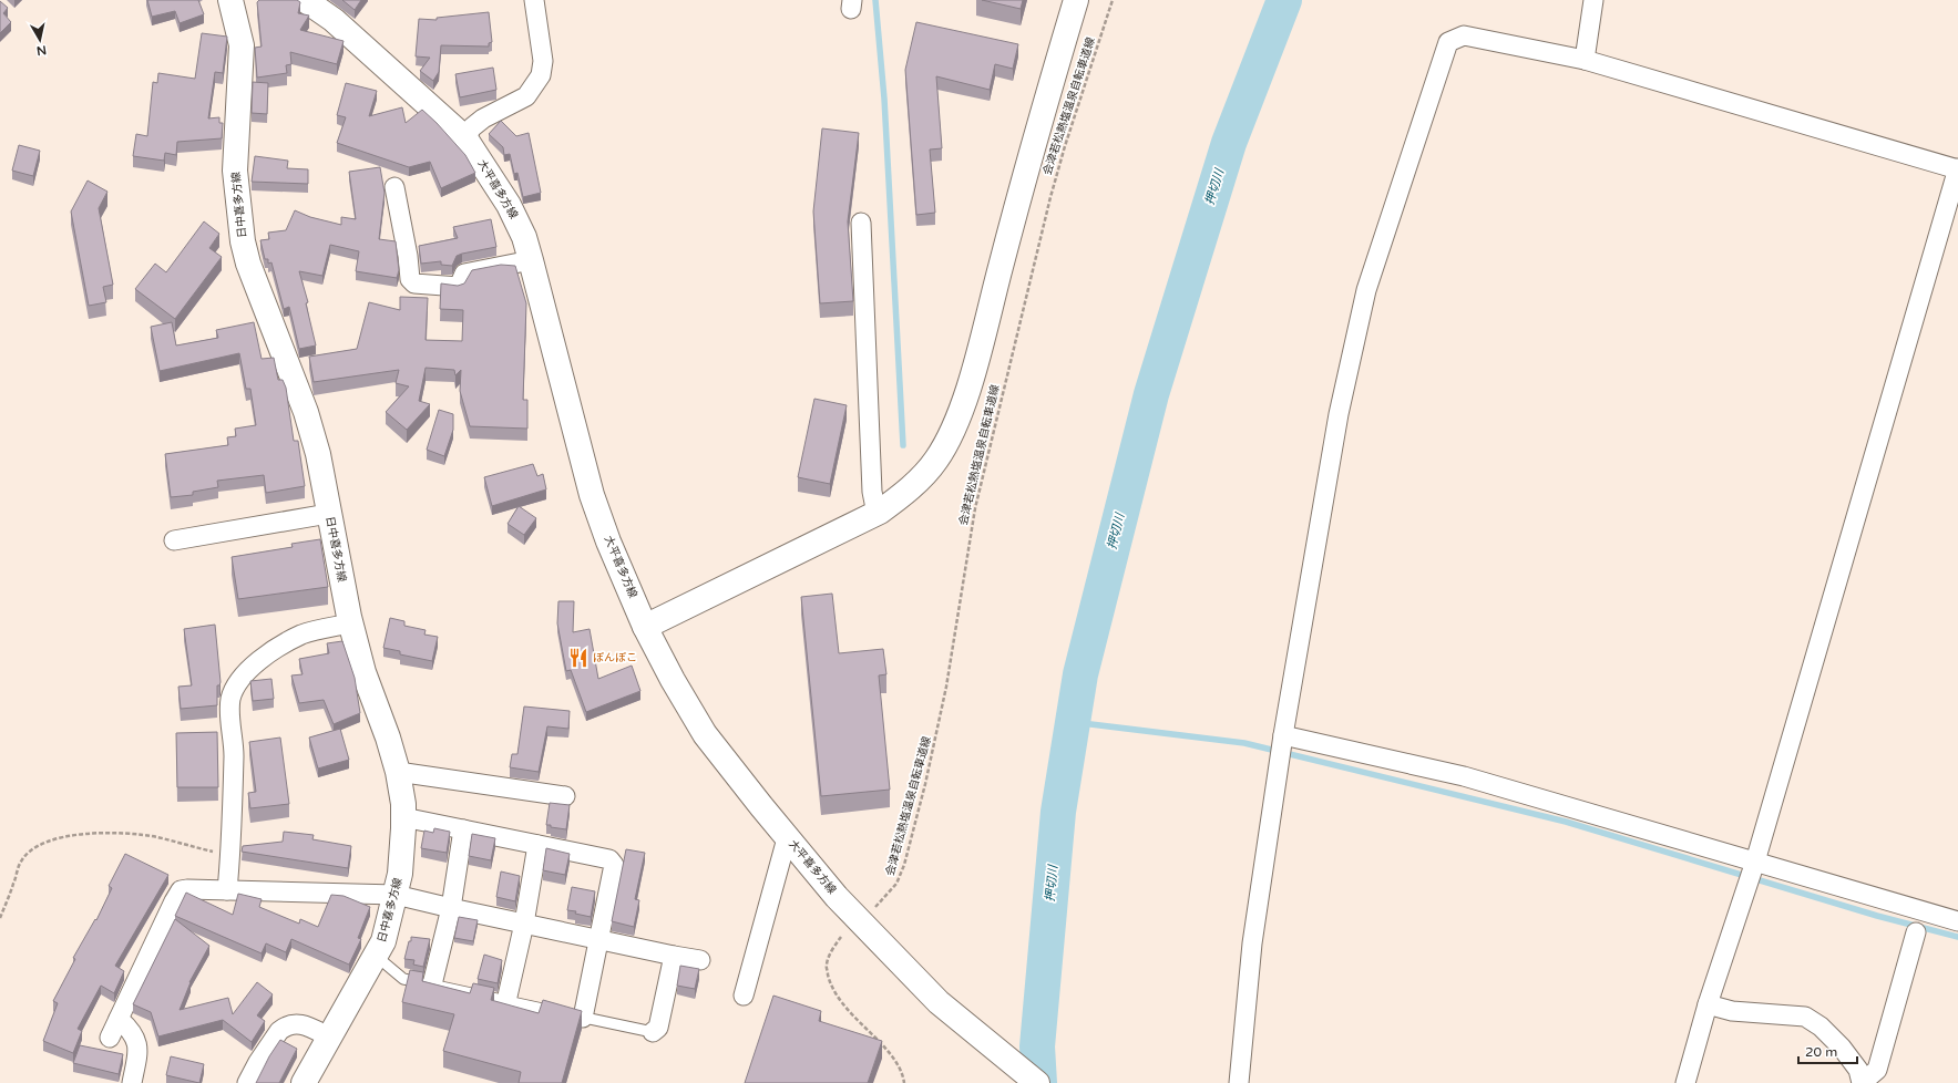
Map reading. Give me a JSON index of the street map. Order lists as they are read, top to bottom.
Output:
{
  "streets": {
    "main road": ["大平喜多方線", "日中喜多方線"],
    "path": ["会津若松熱塩温泉自転車道線"]
  },
  "water": ["押切川"],
  "places": {
    "restaurant": ["ぽんぽこ"]
  },
  "scale_bar": "20 m",
  "north": "bottom"
}
